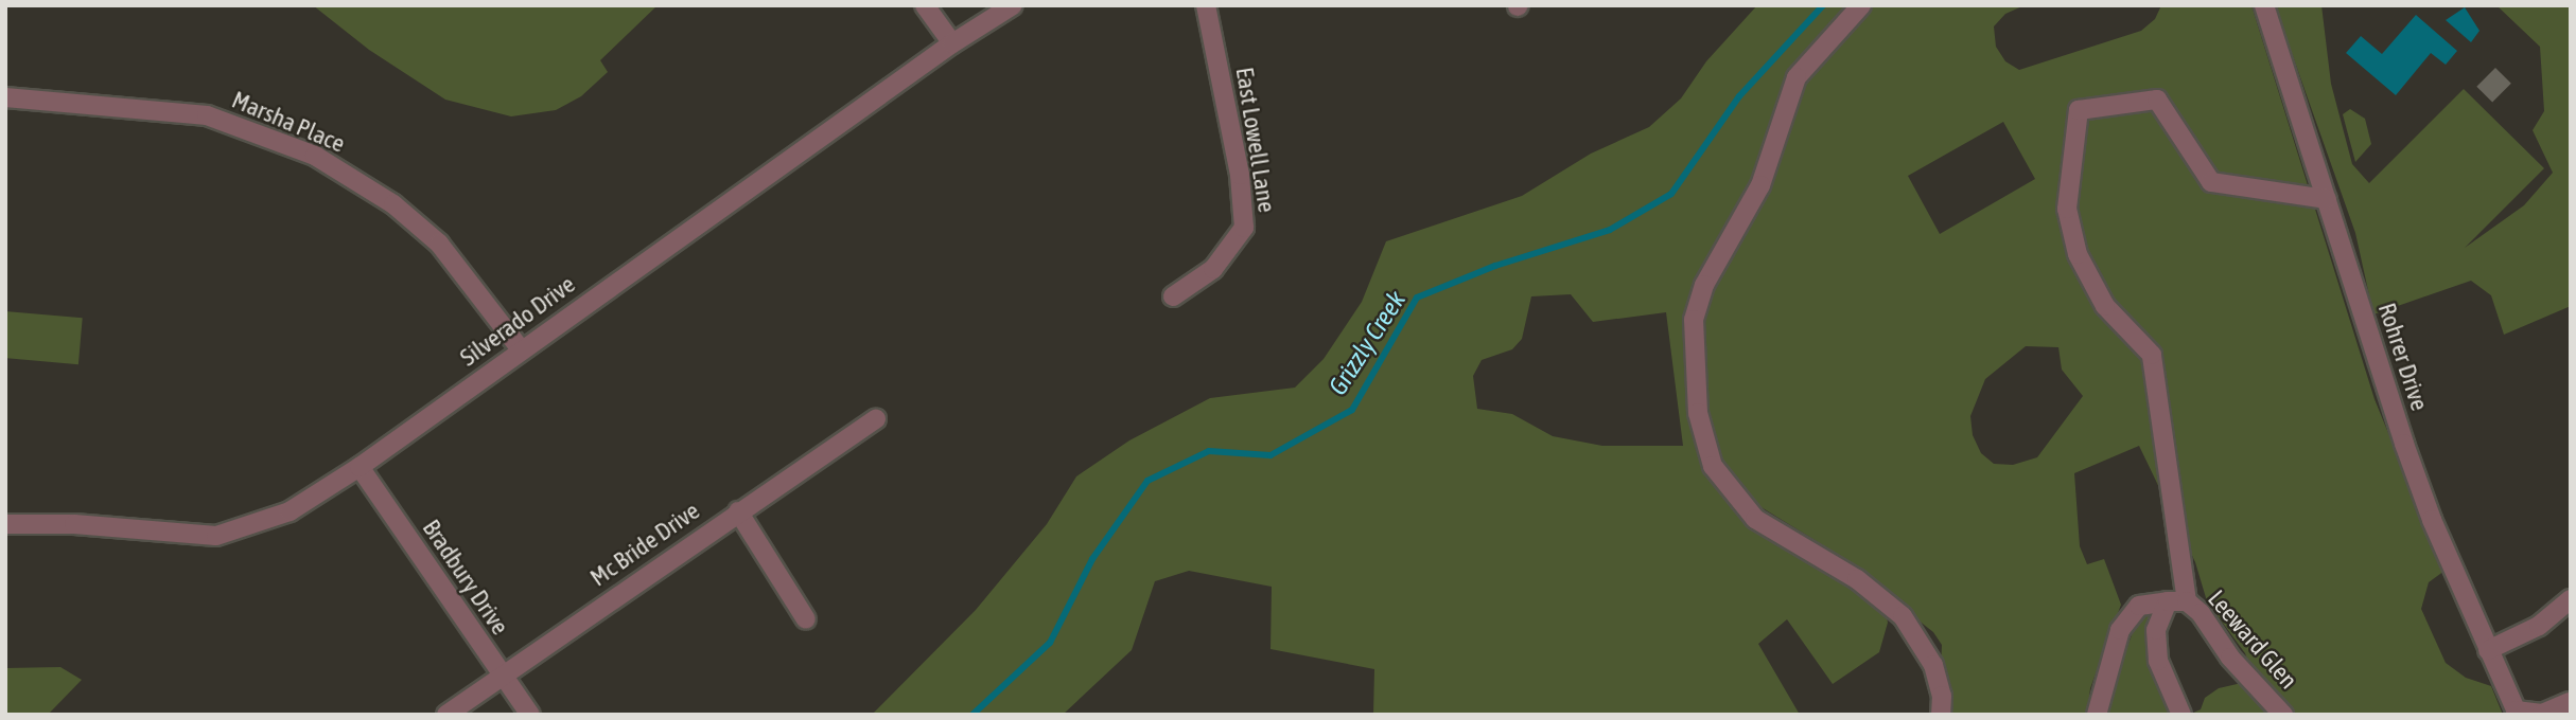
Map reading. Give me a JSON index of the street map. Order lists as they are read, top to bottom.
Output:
{
  "streets": {
    "street": [
      "Marsha Place",
      "East Lowell Lane",
      "Silverado Drive",
      "Rohrer Drive",
      "Mc Bride Drive",
      "Bradbury Drive",
      "Leeward Glen"
    ]
  },
  "crossings": [
    ["Marsha Place", "Silverado Drive"],
    ["Silverado Drive", "Bradbury Drive"],
    ["Mc Bride Drive", "Bradbury Drive"]
  ],
  "water": ["Grizzly Creek"]
}
